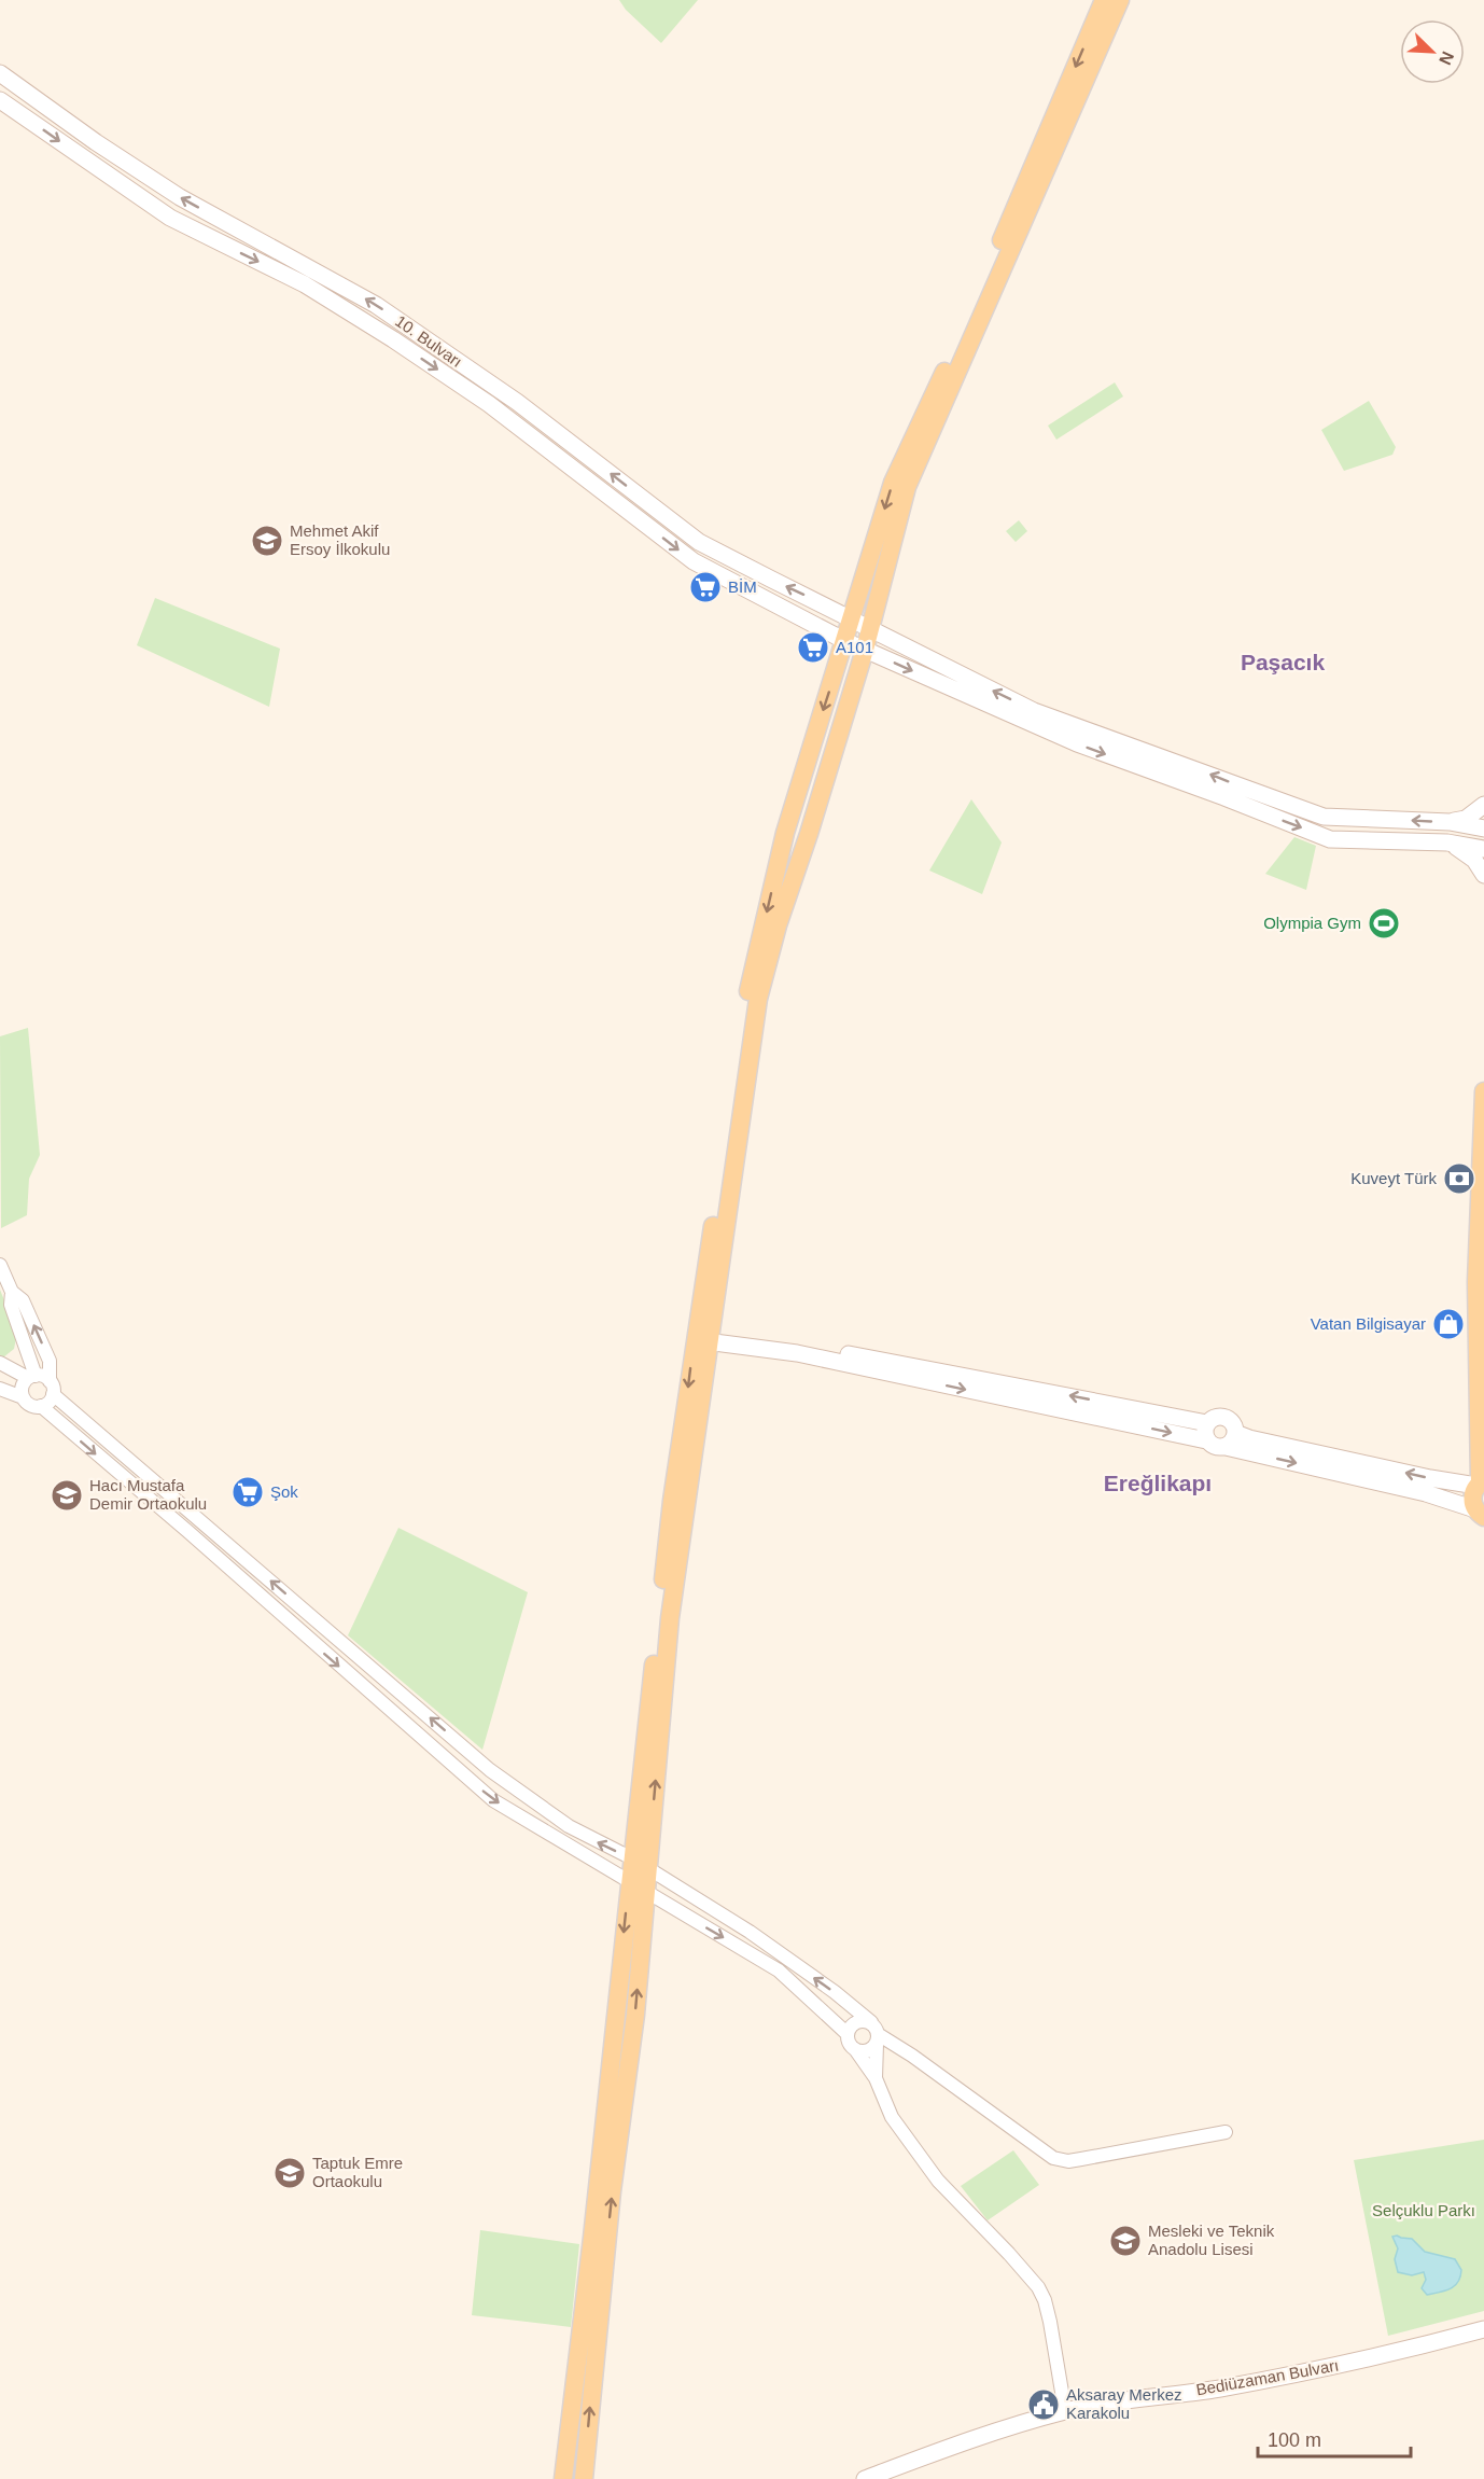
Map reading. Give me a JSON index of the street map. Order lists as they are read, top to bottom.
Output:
{
  "streets": {
    "main road": ["10. Bulvarı", "Bediüzaman Bulvarı"]
  },
  "districts": ["Paşacık", "Ereğlikapı"],
  "parks": ["Selçuklu Parkı"],
  "places": {
    "school or university": [
      "Mehmet Akif Ersoy İlkokulu",
      "Hacı Mustafa Demir Ortaokulu",
      "Taptuk Emre Ortaokulu",
      "Mesleki ve Teknik Anadolu Lisesi"
    ],
    "supermarket": ["BİM", "A101", "Şok"],
    "sports": ["Olympia Gym"],
    "bank": ["Kuveyt Türk"],
    "shop": ["Vatan Bilgisayar"],
    "public building": ["Aksaray Merkez Karakolu"]
  },
  "scale_bar": "100 m",
  "north": "bottom right"
}
